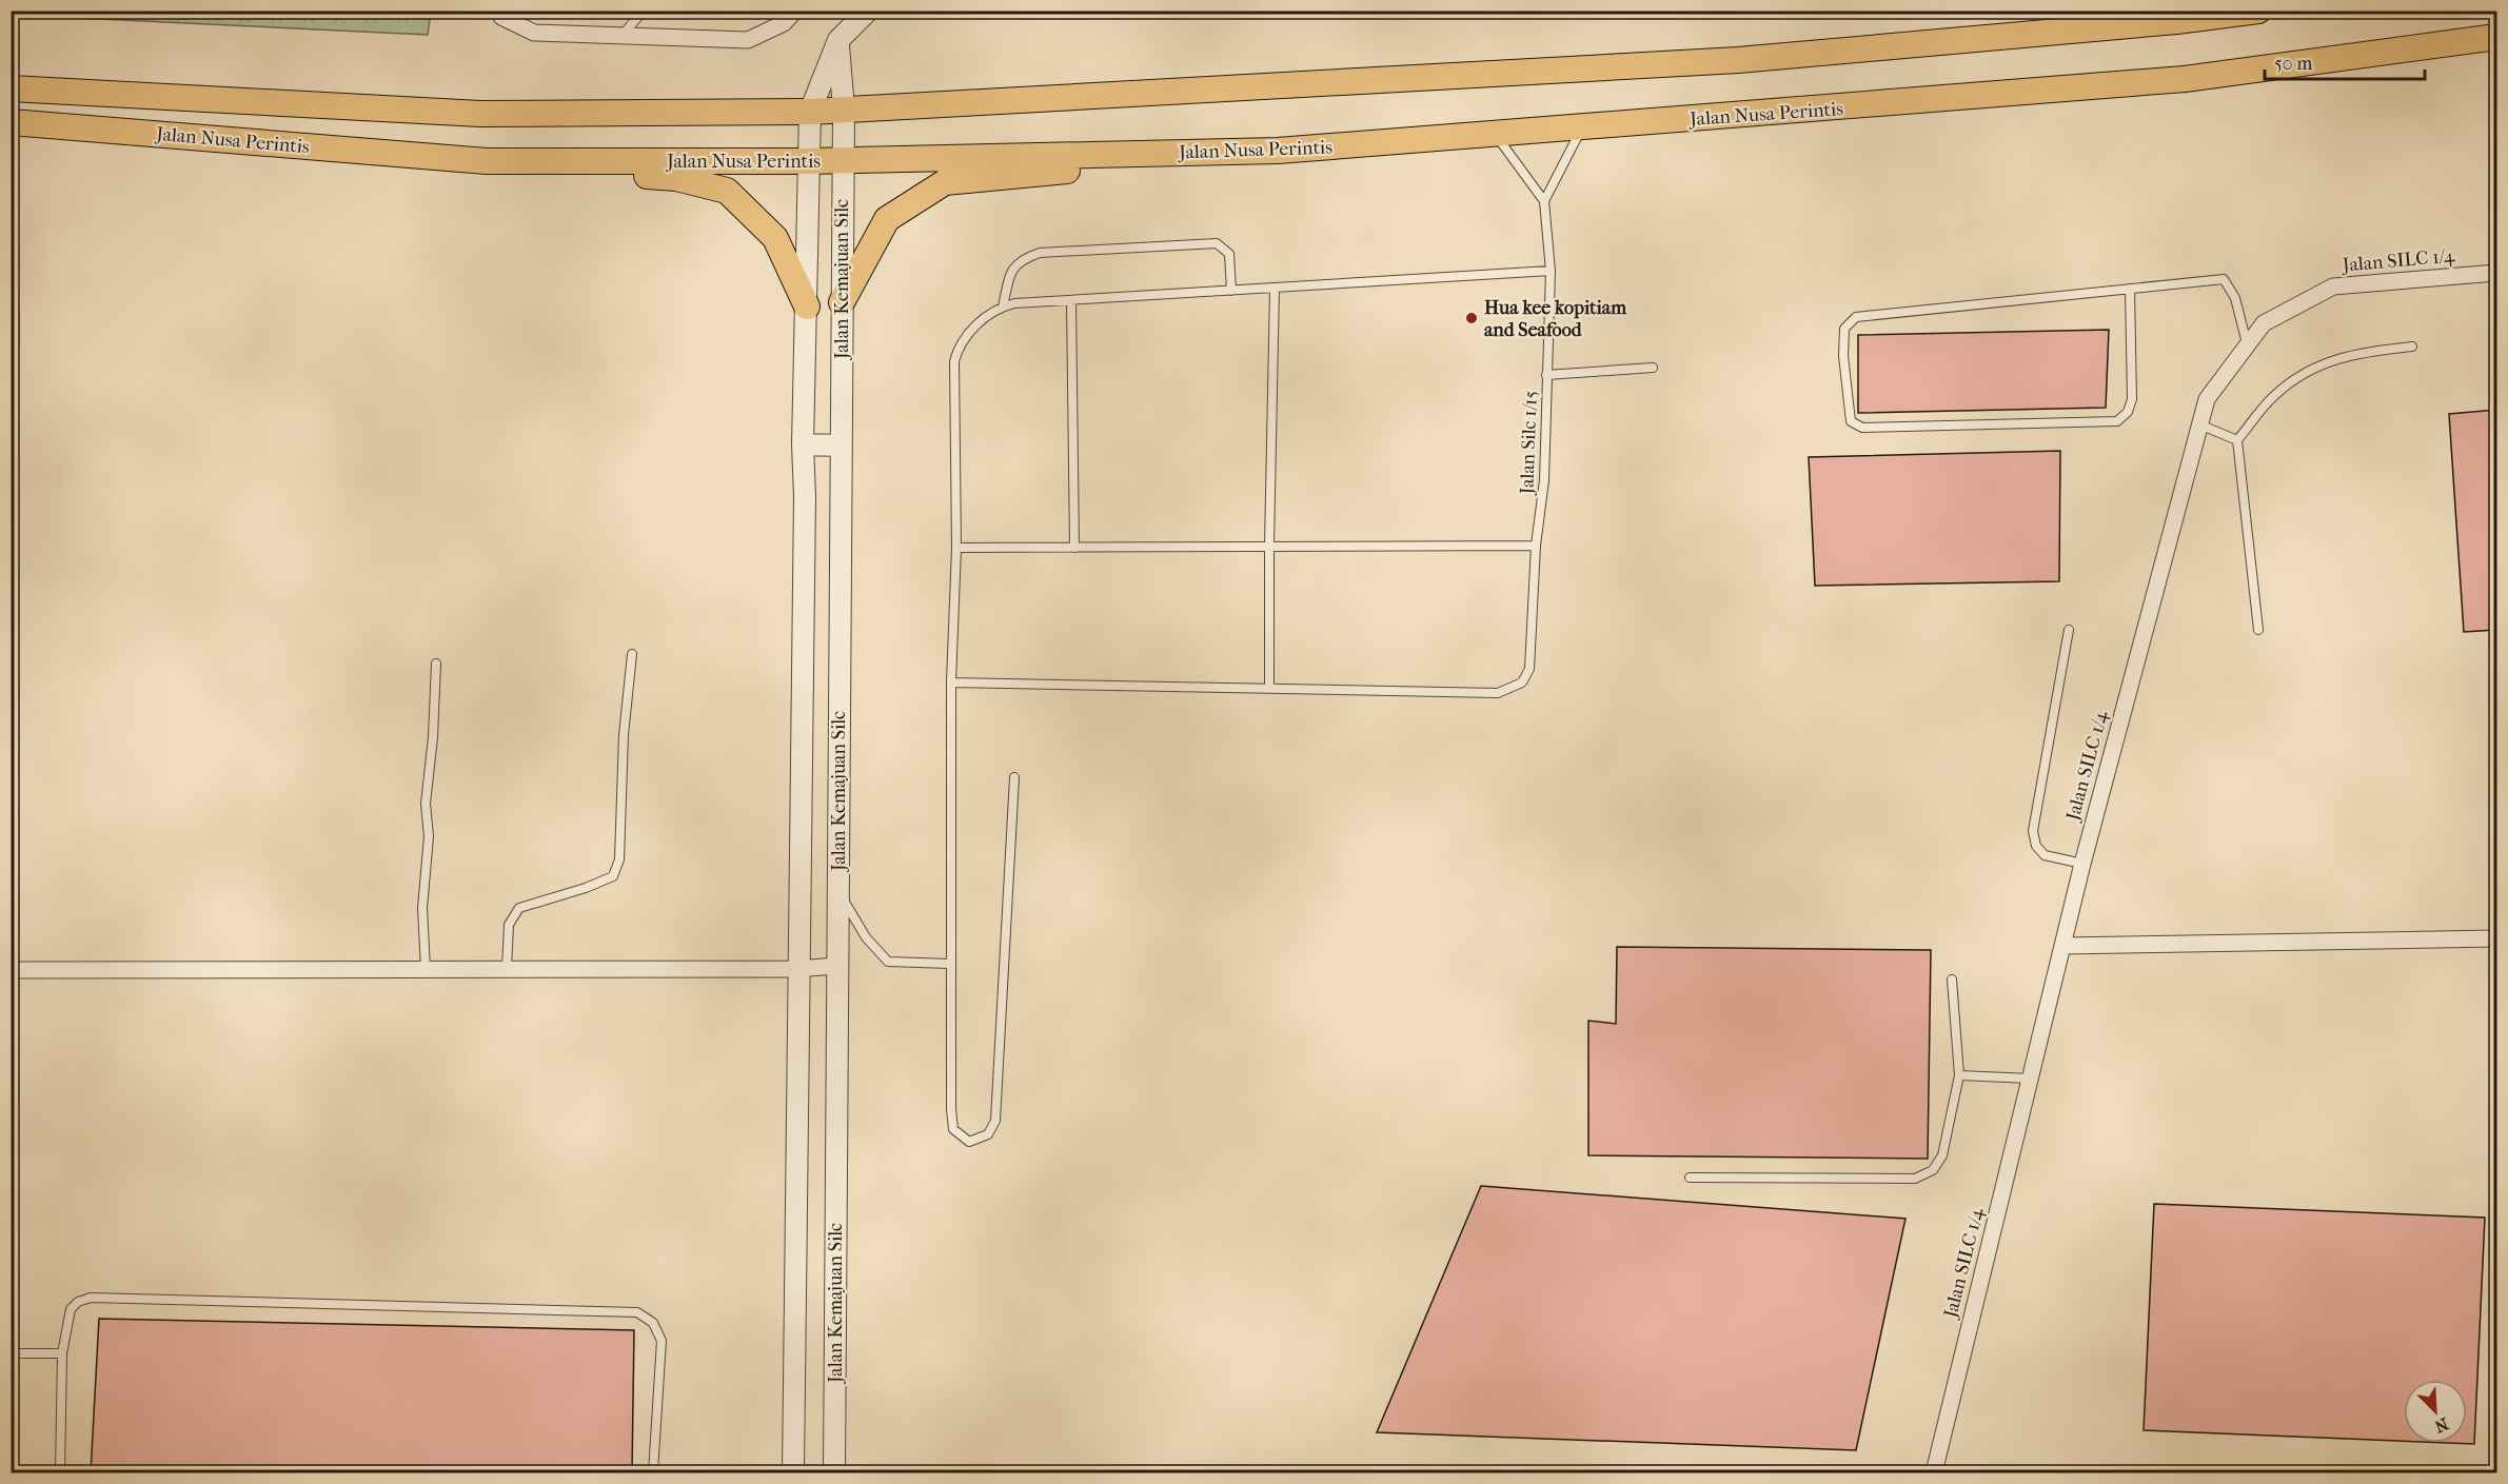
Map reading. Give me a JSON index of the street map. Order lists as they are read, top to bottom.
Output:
{
  "streets": {
    "main road": ["Jalan Nusa Perintis"],
    "street": ["Jalan SILC 1/4", "Jalan Kemajuan Silc"],
    "lane": ["Jalan Silc 1/15"]
  },
  "crossings": [
    ["Jalan Nusa Perintis", "Jalan Kemajuan Silc"]
  ],
  "places": ["Hua kee kopitiam and Seafood"],
  "scale_bar": "50 m",
  "north": "bottom right"
}
